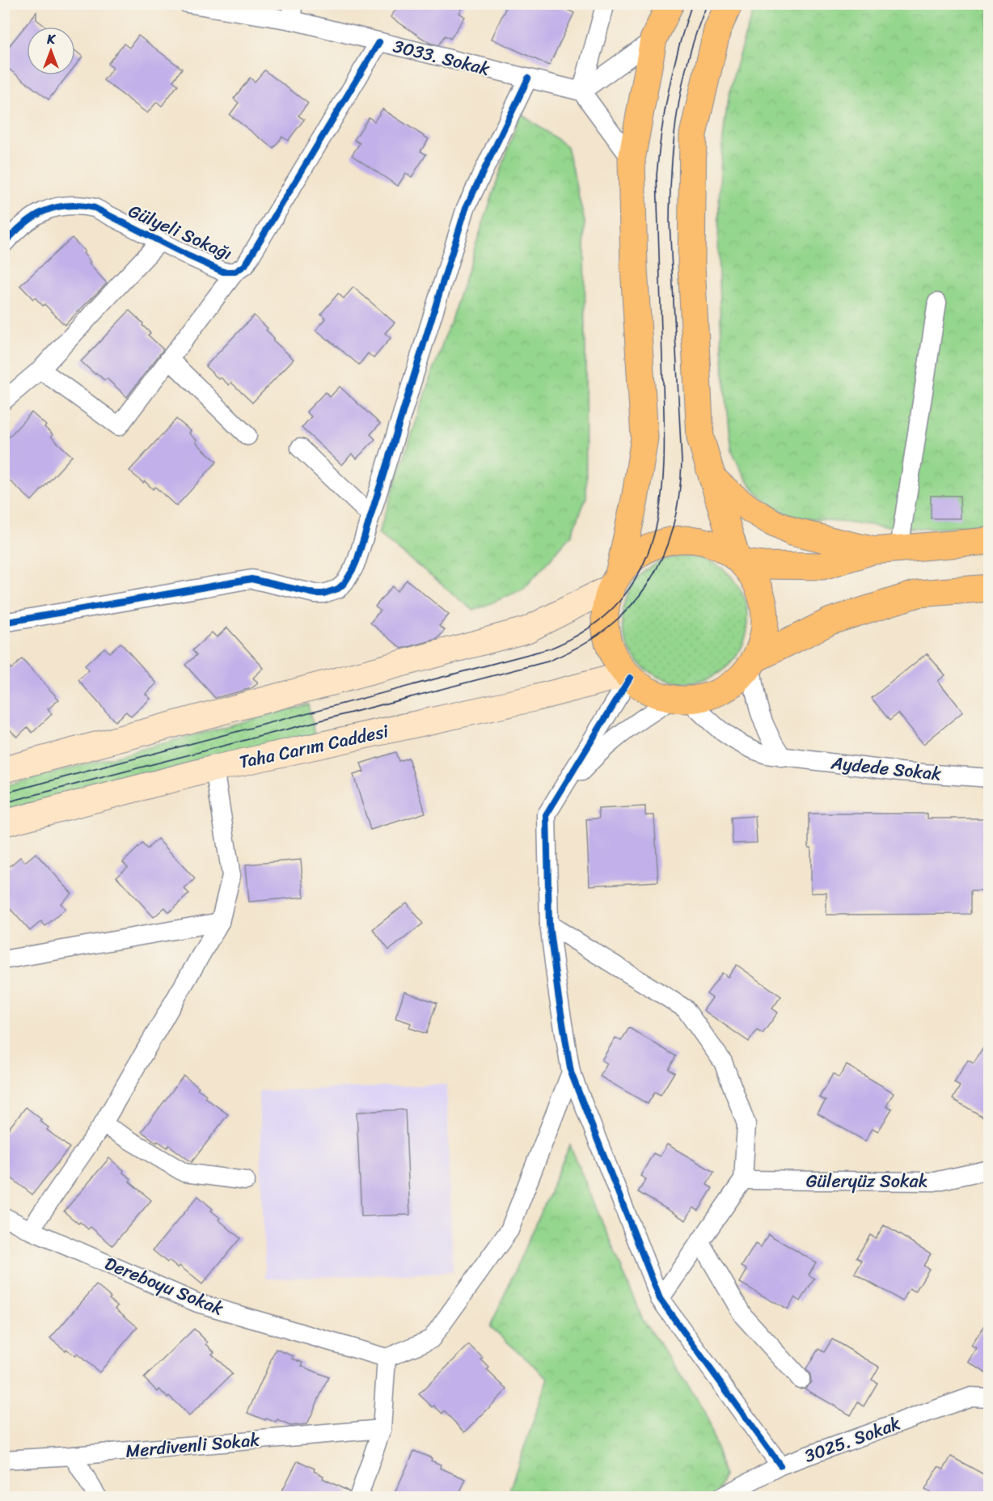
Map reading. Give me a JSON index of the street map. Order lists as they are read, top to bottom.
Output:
{
  "streets": {
    "main road": ["Taha Carım Caddesi"],
    "street": [
      "3033. Sokak",
      "Gülyeli Sokağı",
      "Aydede Sokak",
      "Güleryüz Sokak",
      "Dereboyu Sokak",
      "3025. Sokak",
      "Merdivenli Sokak"
    ]
  },
  "crossings": [
    ["3033. Sokak", "Gülyeli Sokağı"],
    ["Taha Carım Caddesi", "Aydede Sokak"]
  ],
  "north": "top"
}
